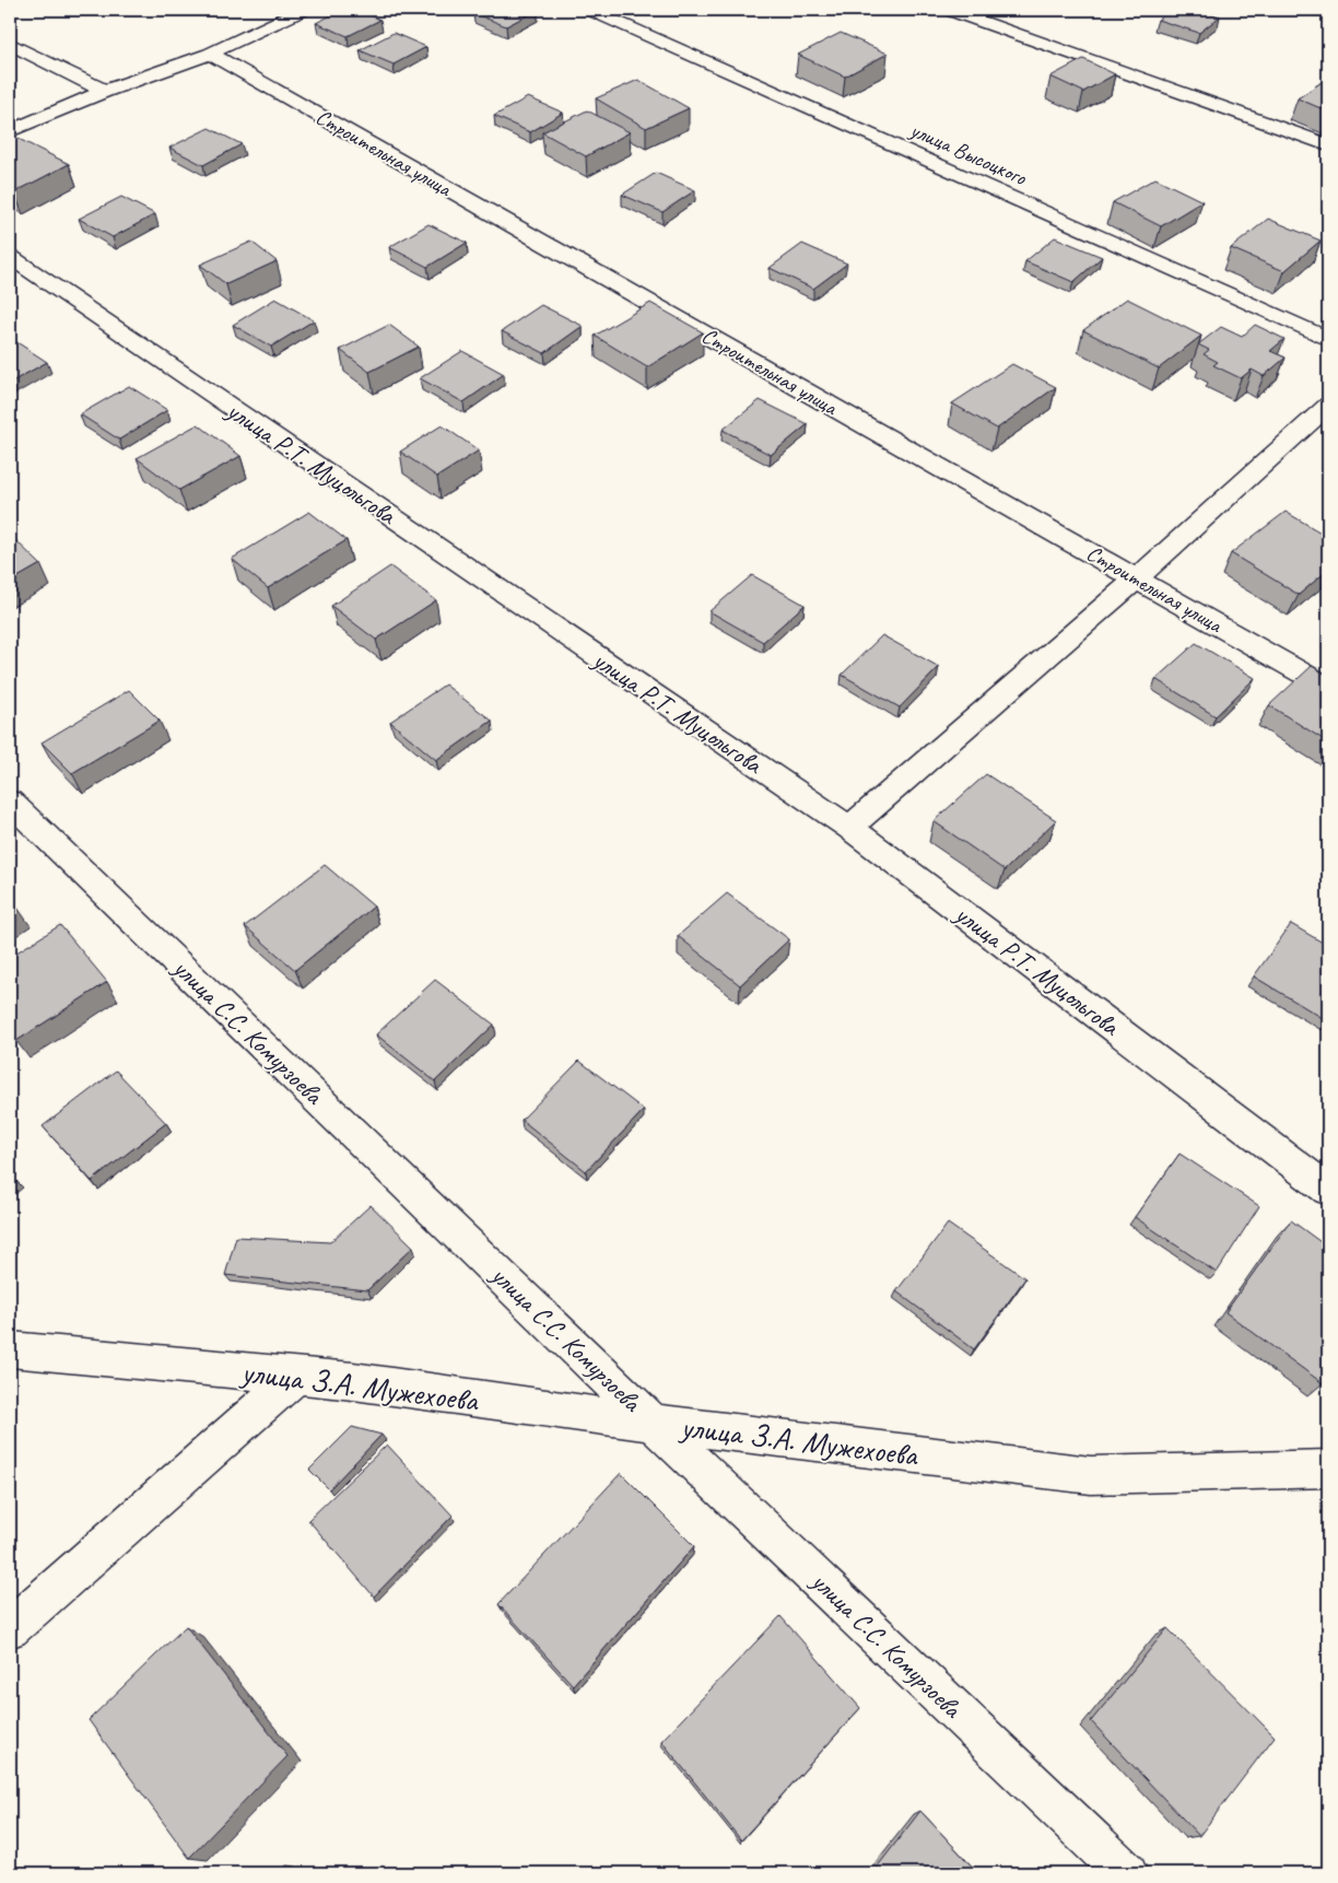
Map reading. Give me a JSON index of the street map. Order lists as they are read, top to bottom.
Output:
{
  "streets": {
    "street": [
      "Строительная улица",
      "улица Высоцкого",
      "улица Р.Т. Муцольгова",
      "улица С.С. Комурзоева",
      "улица З.А. Мужехоева"
    ]
  },
  "crossings": [
    ["улица С.С. Комурзоева", "улица З.А. Мужехоева"]
  ]
}
